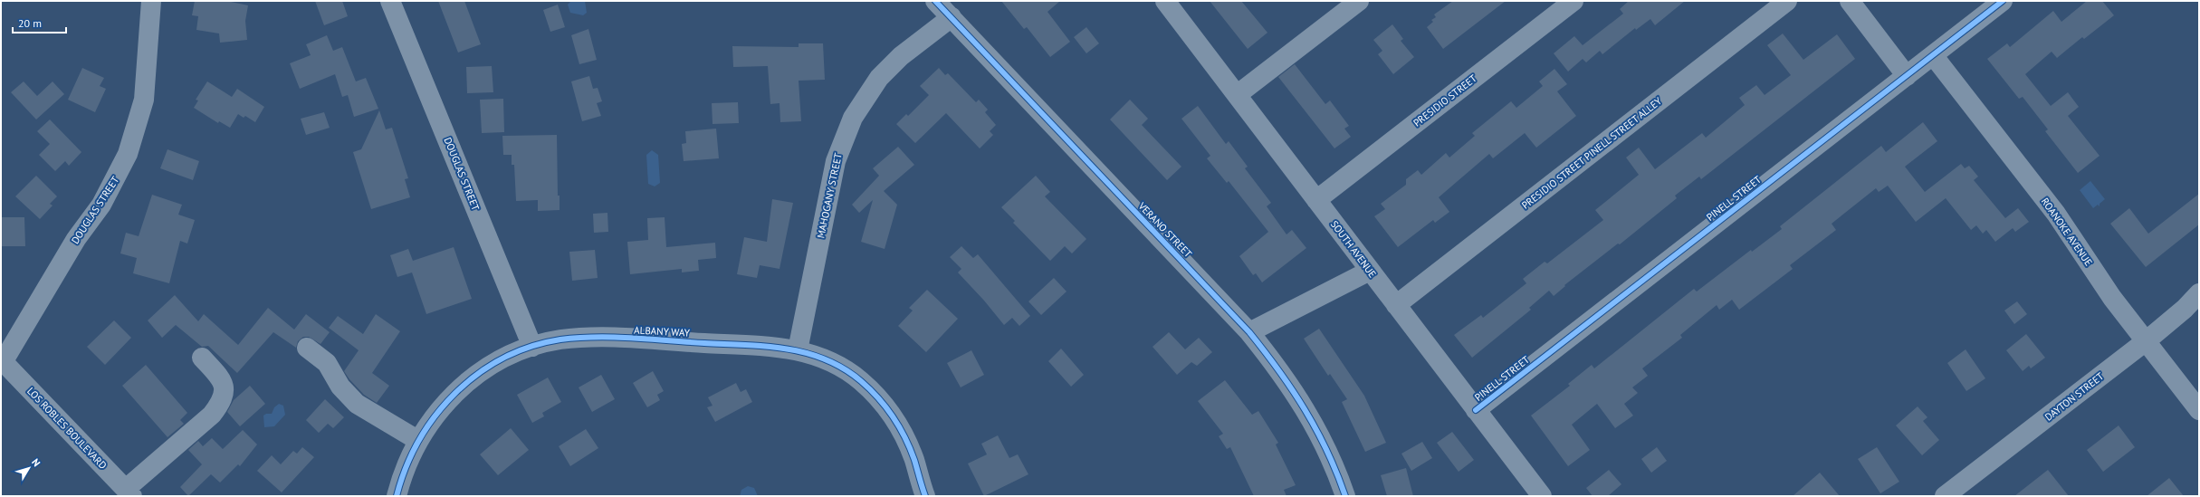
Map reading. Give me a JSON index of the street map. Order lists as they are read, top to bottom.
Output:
{
  "streets": {
    "street": [
      "PRESIDIO STREET",
      "PRESIDIO STREET PINELL STREET ALLEY",
      "DOUGLAS STREET",
      "MAHOGANY STREET",
      "PINELL STREET",
      "VERANO STREET",
      "ROANOKE AVENUE",
      "SOUTH AVENUE",
      "ALBANY WAY",
      "DAYTON STREET",
      "LOS ROBLES BOULEVARD"
    ]
  },
  "crossings": [
    ["PRESIDIO STREET", "SOUTH AVENUE"],
    ["PRESIDIO STREET PINELL STREET ALLEY", "SOUTH AVENUE"],
    ["DOUGLAS STREET", "ALBANY WAY"],
    ["DOUGLAS STREET", "LOS ROBLES BOULEVARD"],
    ["MAHOGANY STREET", "VERANO STREET"],
    ["MAHOGANY STREET", "ALBANY WAY"],
    ["PINELL STREET", "ROANOKE AVENUE"],
    ["PINELL STREET", "SOUTH AVENUE"],
    ["ROANOKE AVENUE", "DAYTON STREET"]
  ],
  "scale_bar": "20 m",
  "north": "top right"
}
